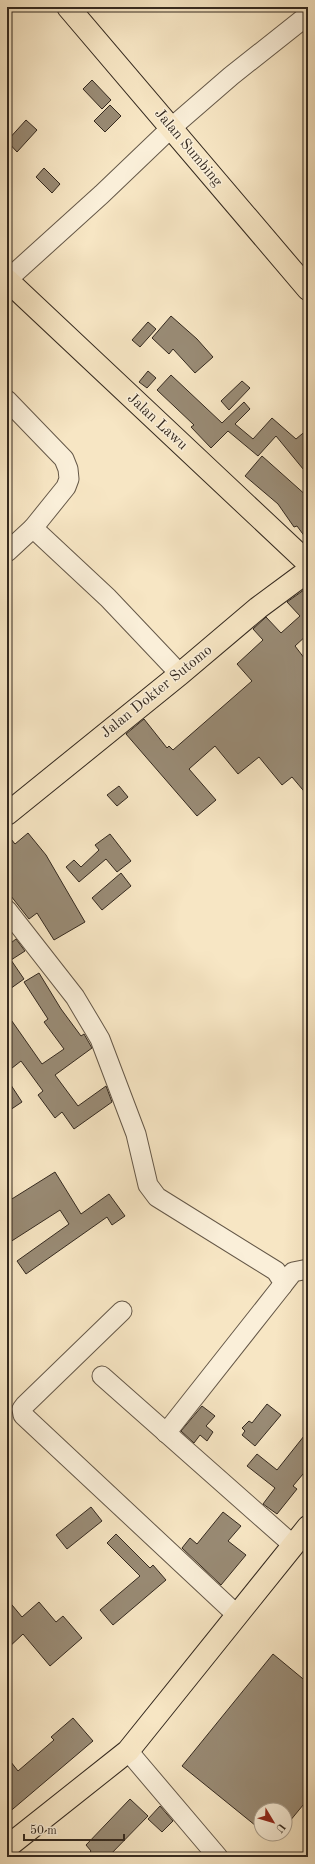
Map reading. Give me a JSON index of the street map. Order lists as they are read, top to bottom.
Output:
{
  "streets": {
    "main road": ["Jalan Sumbing", "Jalan Lawu", "Jalan Dokter Sutomo"]
  },
  "scale_bar": "50 m",
  "north": "bottom right"
}
